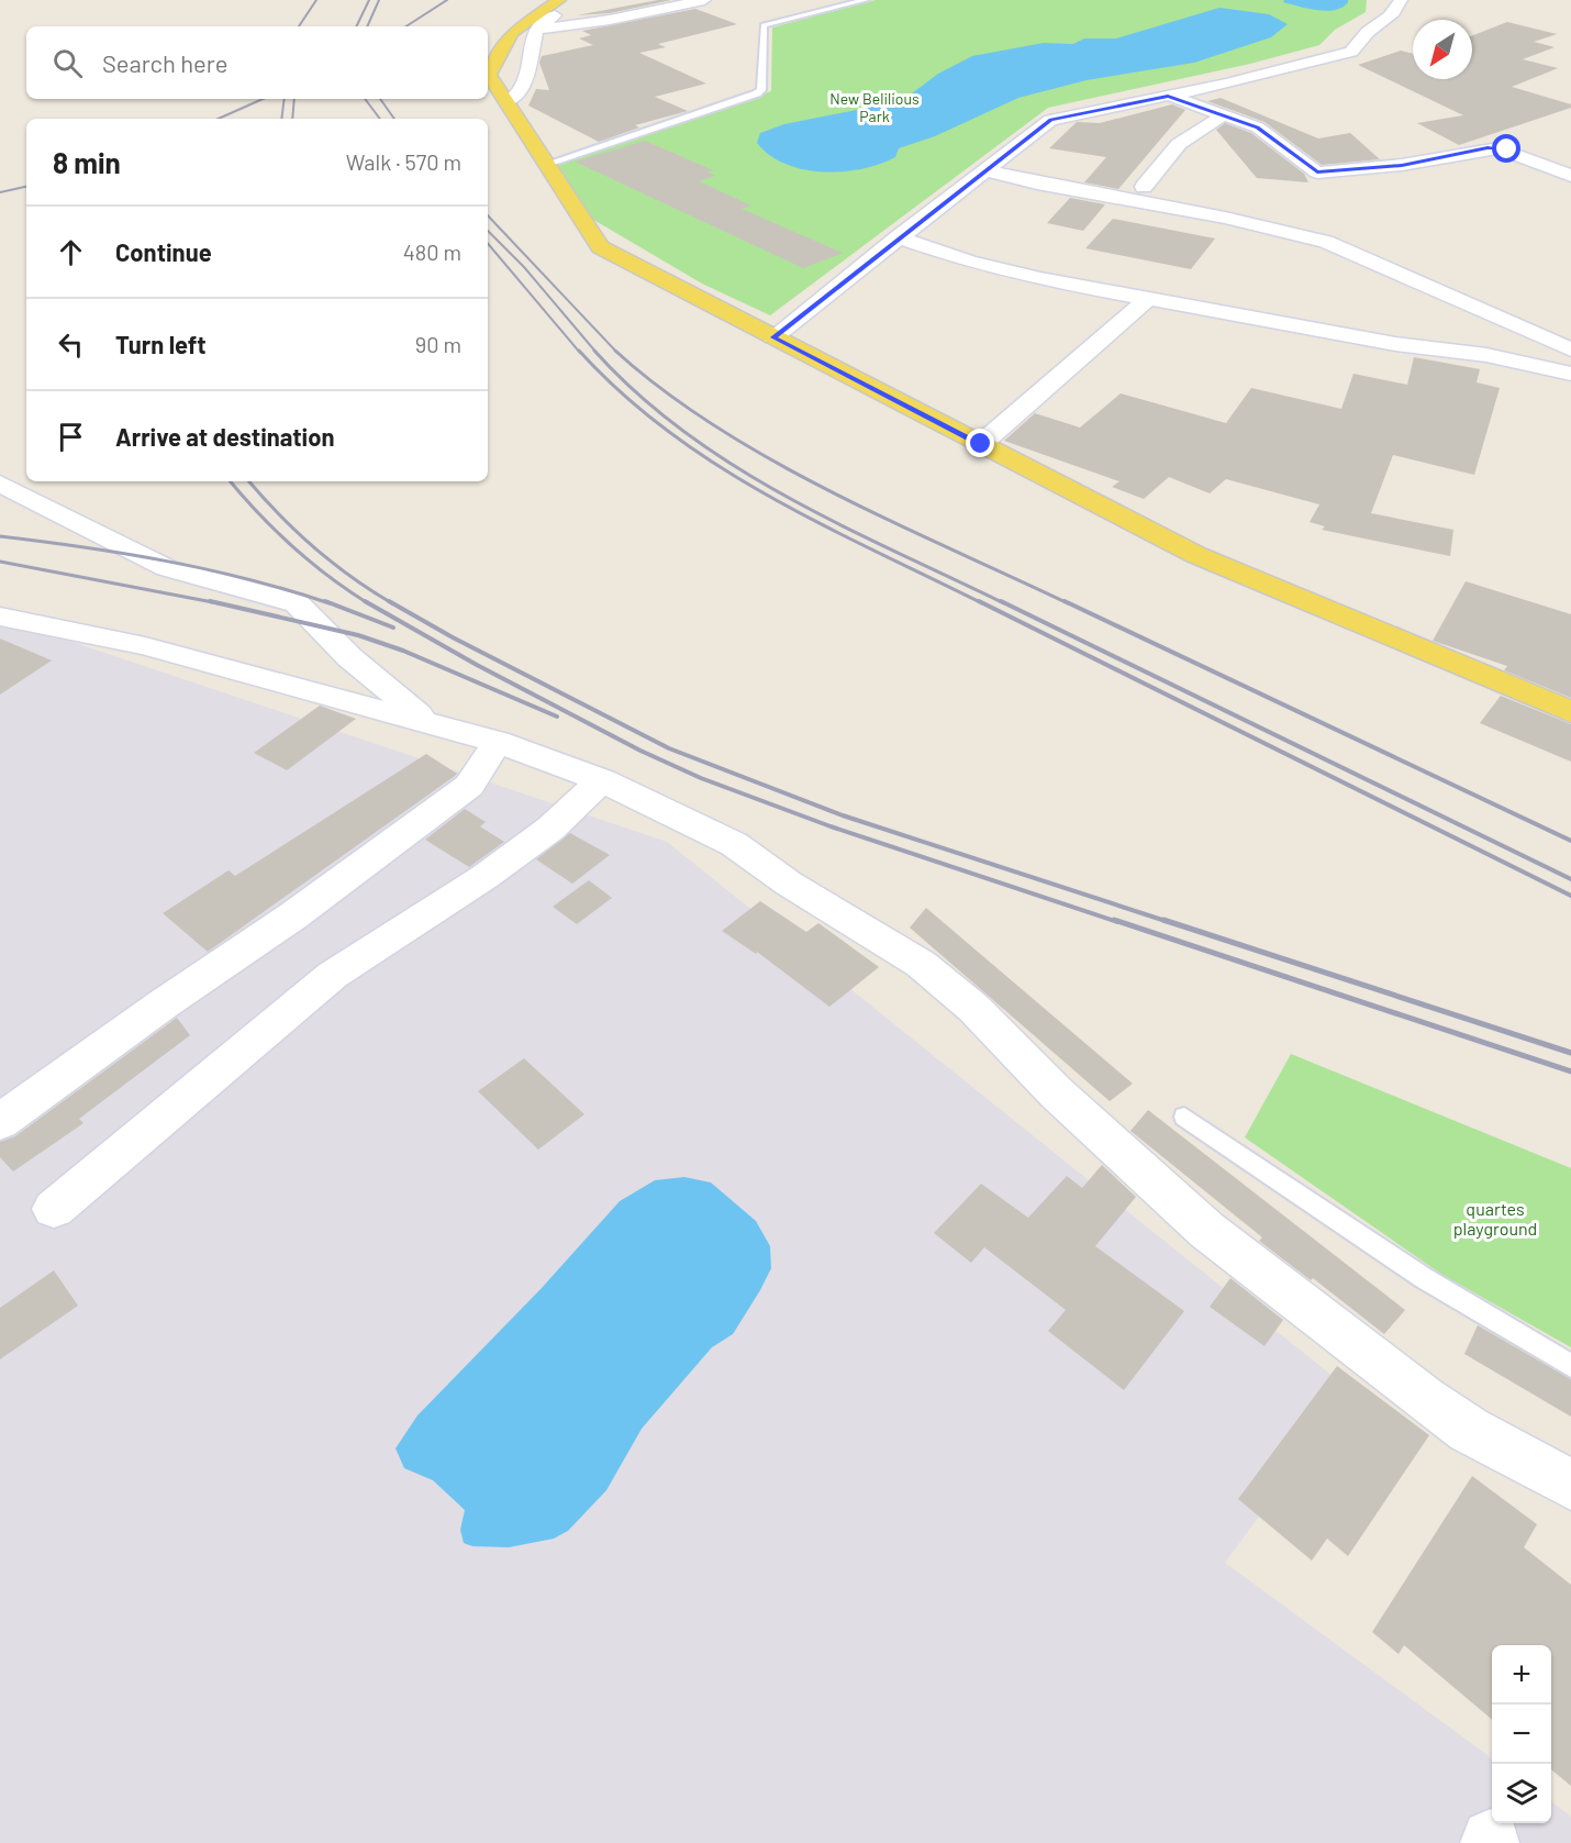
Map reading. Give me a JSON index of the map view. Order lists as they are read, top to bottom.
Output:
{
  "parks": ["New Belilious Park", "quartes playground"],
  "north": "bottom left",
  "page": {
    "search": "Search here",
    "heading": ["8 min", "Walk · 570 m"],
    "list": [
      ["Continue", "480 m"],
      ["Turn left", "90 m"],
      "Arrive at destination"
    ],
    "map_buttons": ["+", "−"]
  }
}
